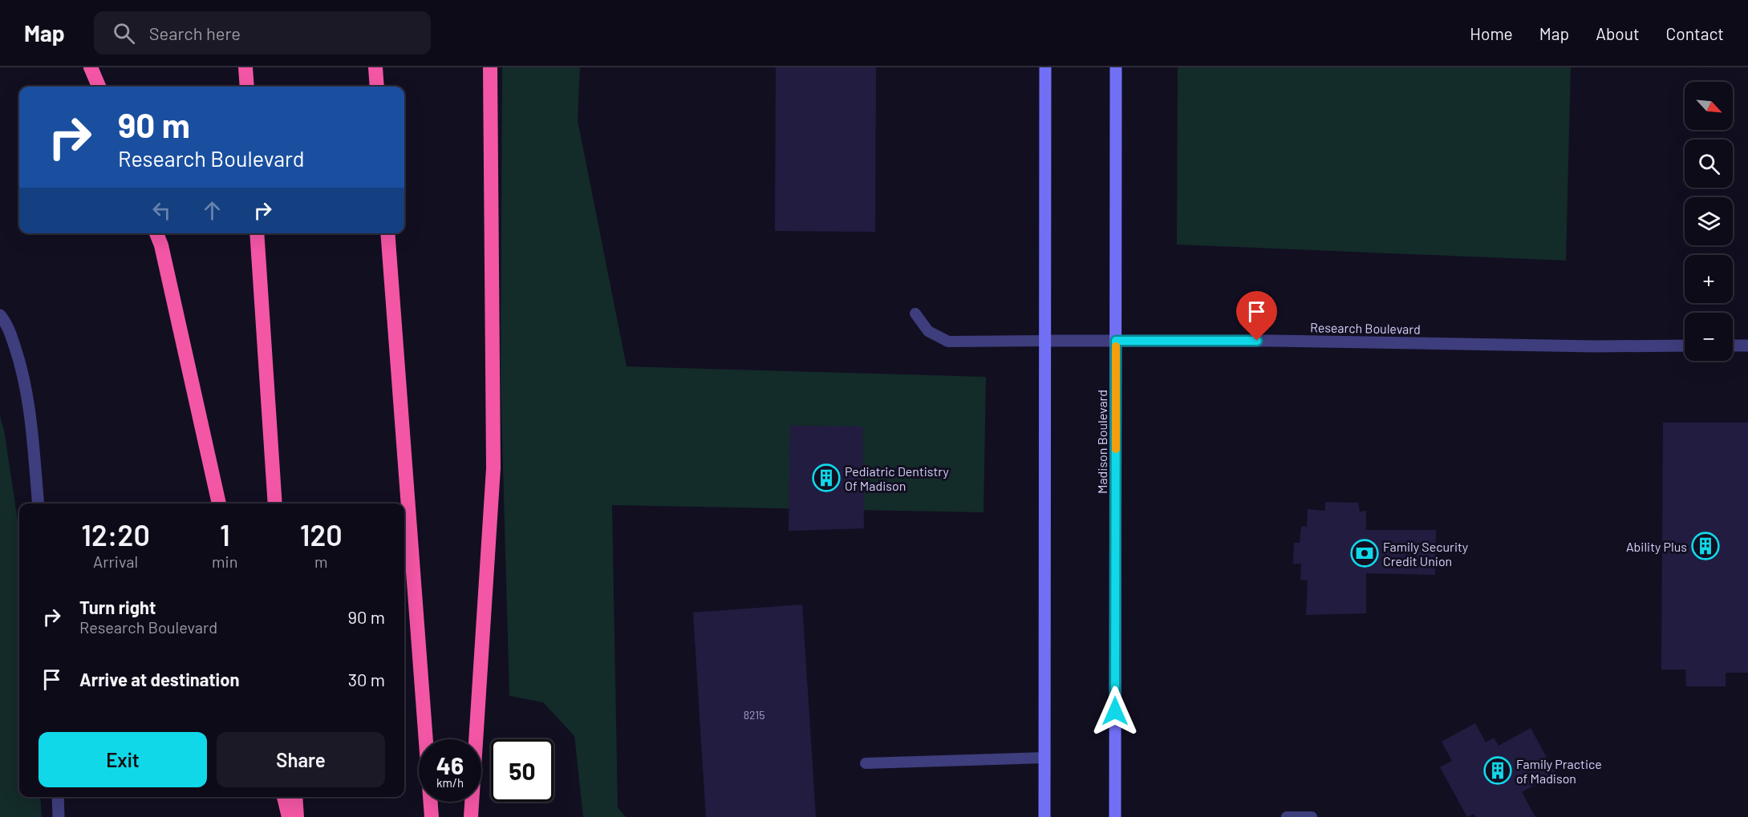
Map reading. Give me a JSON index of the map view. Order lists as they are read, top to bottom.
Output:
{
  "streets": {
    "main road": ["Madison Boulevard"],
    "street": ["Research Boulevard"]
  },
  "crossings": [
    ["Research Boulevard", "Madison Boulevard"]
  ],
  "places": {
    "building": ["Pediatric Dentistry Of Madison", "Ability Plus", "Family Practice of Madison"],
    "bank": ["Family Security Credit Union"]
  },
  "house_numbers": ["8215"],
  "north": "bottom right",
  "page": {
    "header": "Map",
    "search": "Search here",
    "nav": [
      "Home",
      "Map",
      "About",
      "Contact"
    ],
    "map_buttons": ["+", "−"],
    "turn": ["90 m", "Research Boulevard"],
    "eta": [
      "12:20",
      "Arrival",
      "1",
      "min",
      "120",
      "m"
    ],
    "list": [
      {
        "name": "Turn right",
        "note": "Research Boulevard",
        "value": "90 m"
      },
      {
        "name": "Arrive at destination",
        "value": "30 m"
      }
    ],
    "buttons": ["Exit", "Share"],
    "speed": "46 km/h",
    "limit": "50"
  }
}
